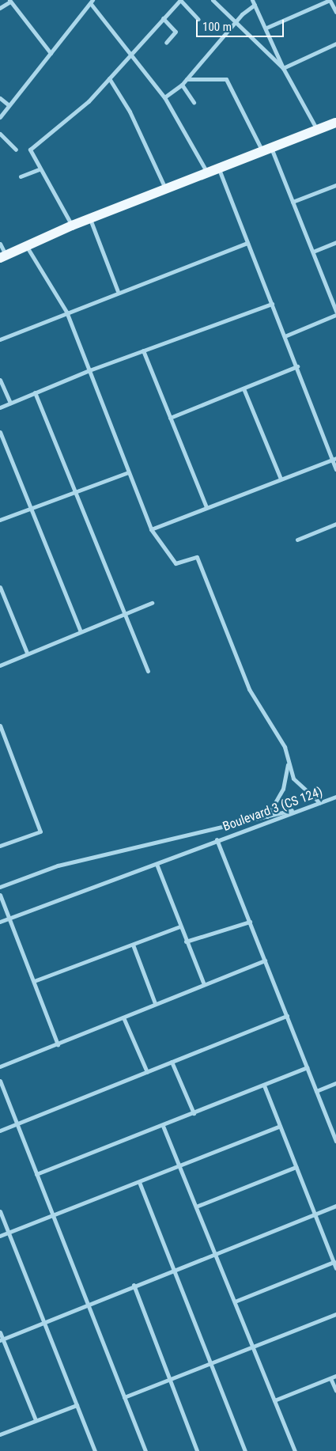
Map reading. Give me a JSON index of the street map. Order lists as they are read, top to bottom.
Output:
{
  "streets": {
    "street": ["Boulevard 3 (CS 124)"]
  },
  "scale_bar": "100 m"
}
